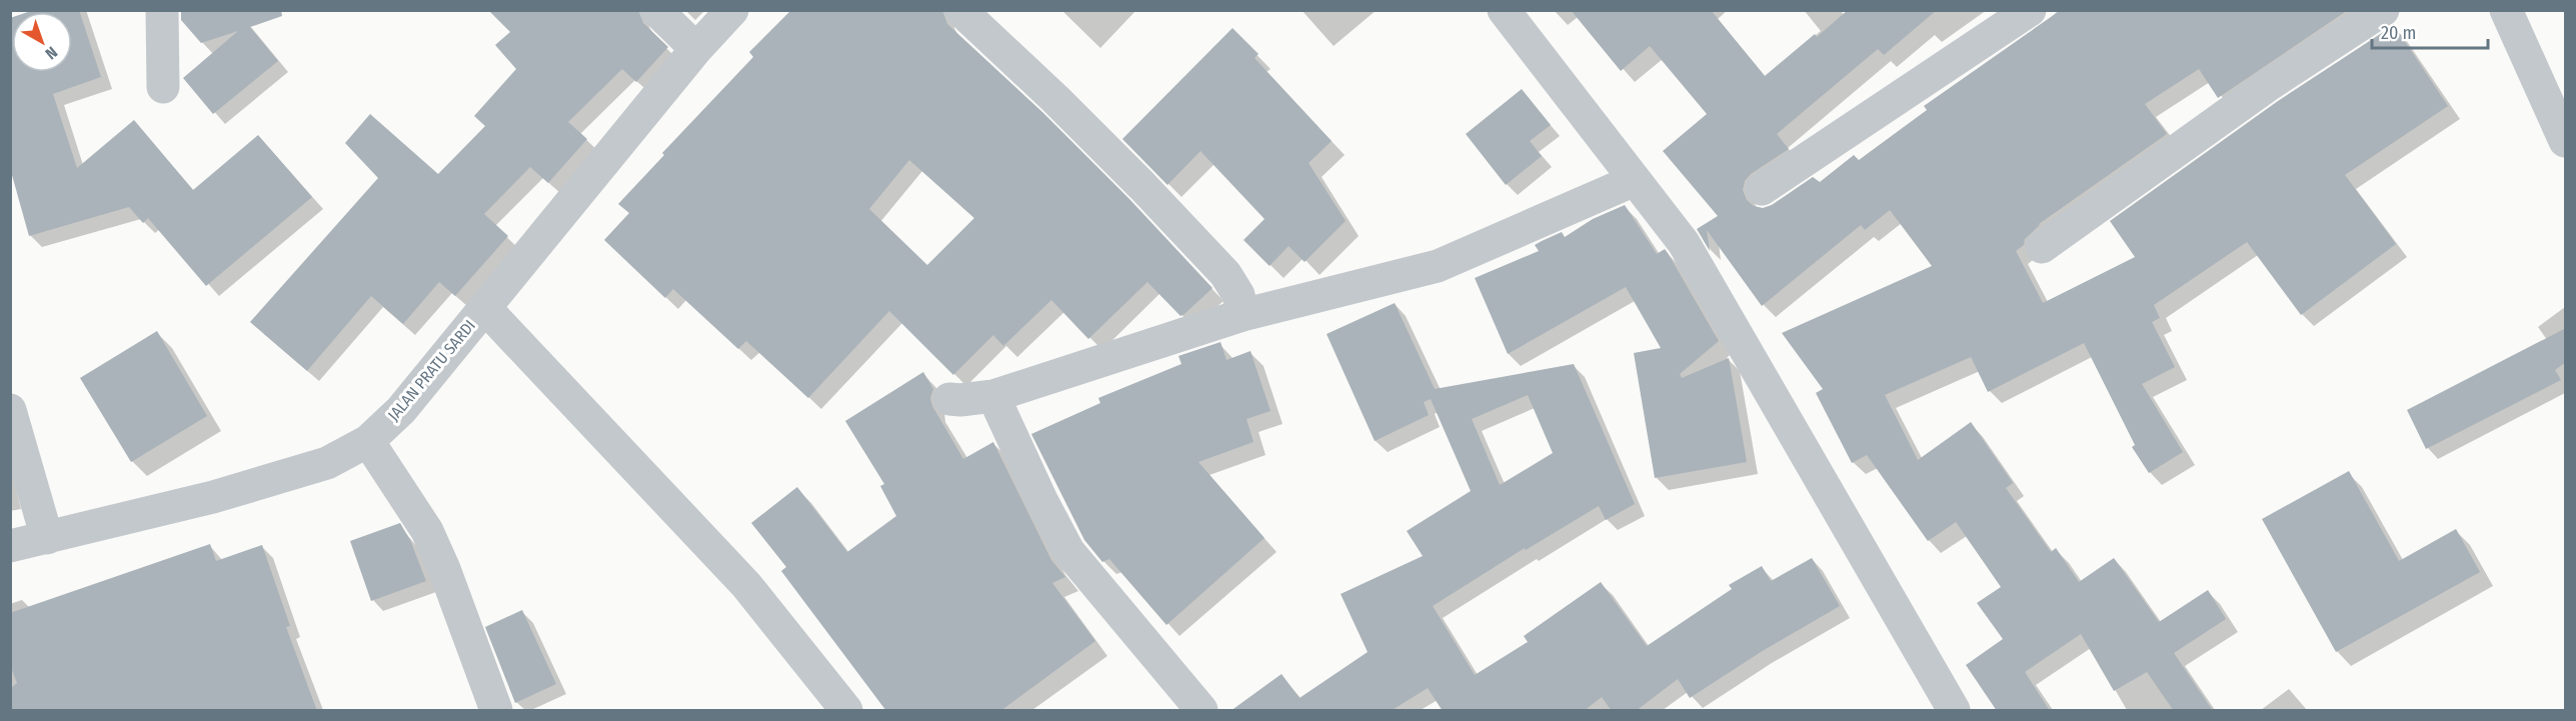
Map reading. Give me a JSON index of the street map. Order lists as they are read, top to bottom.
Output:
{
  "streets": {
    "street": ["JALAN PRATU SARDI"]
  },
  "scale_bar": "20 m",
  "north": "bottom right"
}
